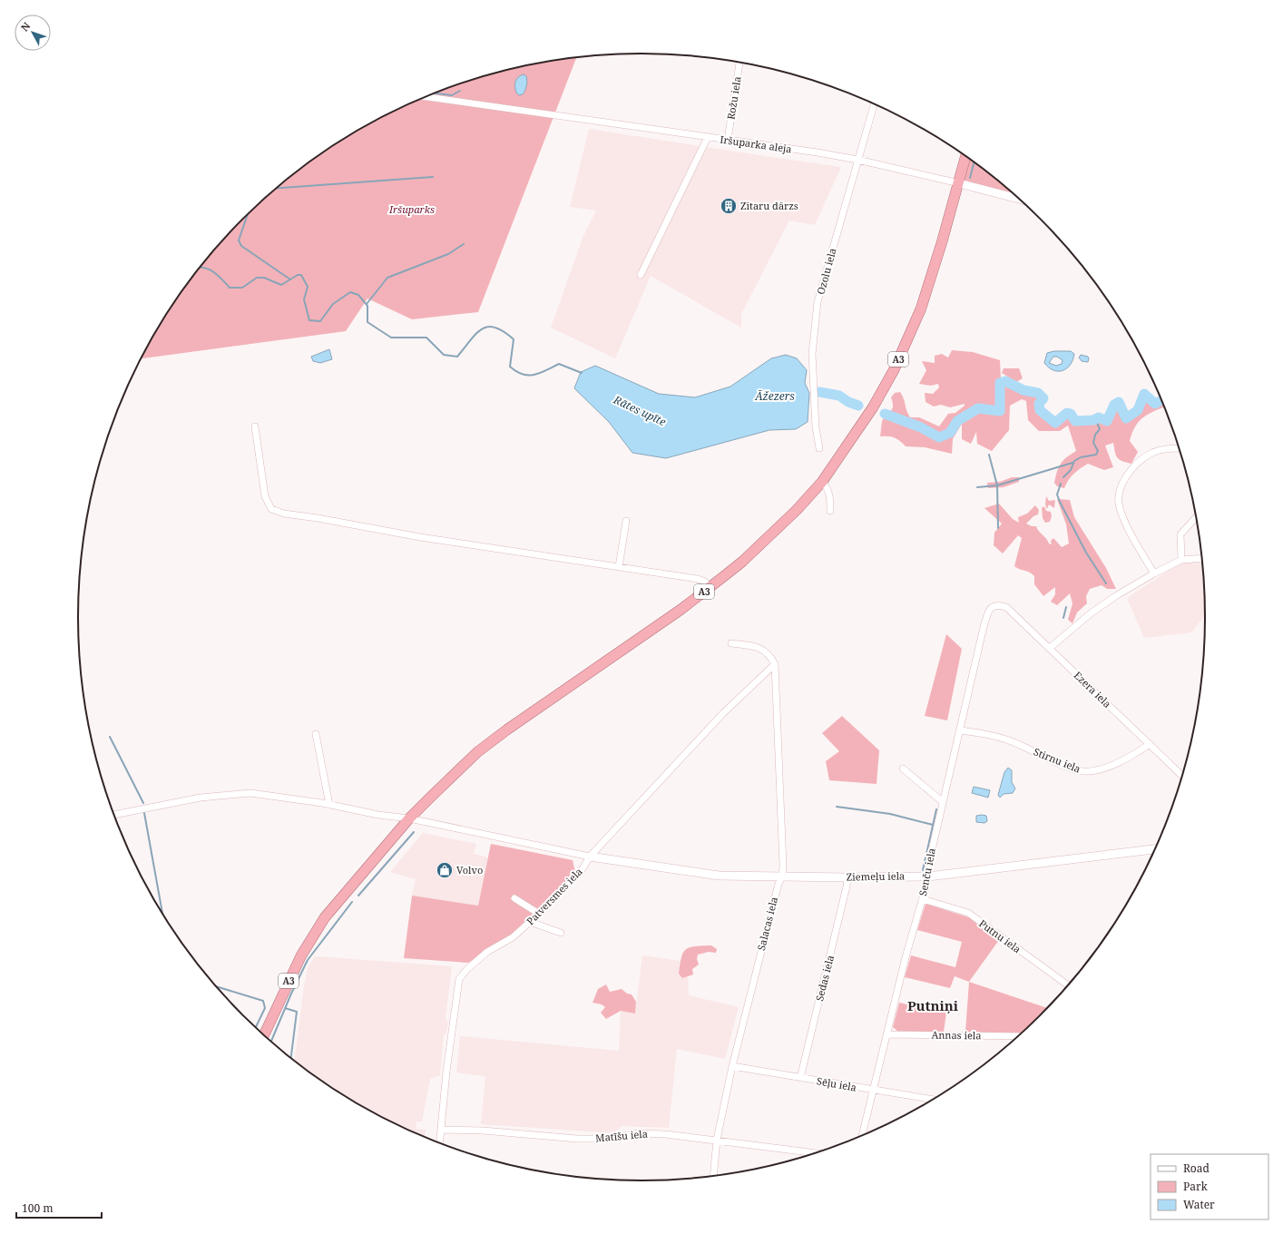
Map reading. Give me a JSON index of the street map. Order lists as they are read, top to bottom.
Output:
{
  "streets": {
    "highway": ["A3"],
    "street": [
      "Rožu iela",
      "Iršuparka aleja",
      "Ozolu iela",
      "Ezera iela",
      "Stirnu iela",
      "Senču iela",
      "Ziemeļu iela",
      "Patversmes iela",
      "Salacas iela",
      "Putnu iela",
      "Sedas iela",
      "Annas iela",
      "Sēļu iela",
      "Matīšu iela"
    ]
  },
  "crossings": [
    ["Rožu iela", "Iršuparka aleja"],
    ["Iršuparka aleja", "Ozolu iela"],
    ["Iršuparka aleja", "A3"],
    ["Ezera iela", "Stirnu iela"],
    ["Ezera iela", "Senču iela"],
    ["Stirnu iela", "Senču iela"],
    ["Senču iela", "Ziemeļu iela"],
    ["Senču iela", "Putnu iela"],
    ["Senču iela", "Annas iela"],
    ["Senču iela", "Sēļu iela"],
    ["Ziemeļu iela", "Patversmes iela"],
    ["Ziemeļu iela", "Salacas iela"],
    ["Ziemeļu iela", "Sedas iela"],
    ["Patversmes iela", "Salacas iela"],
    ["Patversmes iela", "Matīšu iela"],
    ["Salacas iela", "Sēļu iela"],
    ["Salacas iela", "Matīšu iela"],
    ["Sedas iela", "Sēļu iela"]
  ],
  "districts": ["Putniņi"],
  "water": ["Āžezers", "Rātes upīte"],
  "parks": ["Iršuparks"],
  "places": {
    "building": ["Zītaru dārzs"],
    "shop": ["Volvo"]
  },
  "legend": ["Road", "Park", "Water"],
  "scale_bar": "100 m",
  "north": "top left"
}
